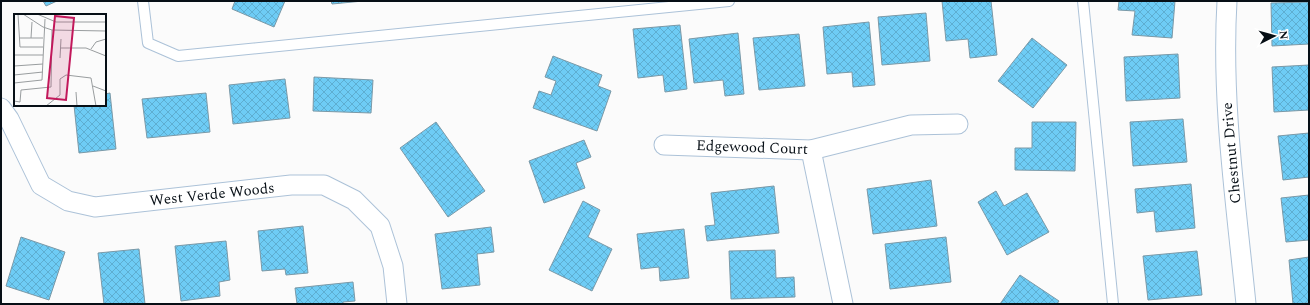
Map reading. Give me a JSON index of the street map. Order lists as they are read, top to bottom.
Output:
{
  "streets": {
    "street": ["Edgewood Court", "Chestnut Drive", "West Verde Woods"]
  },
  "north": "right"
}
